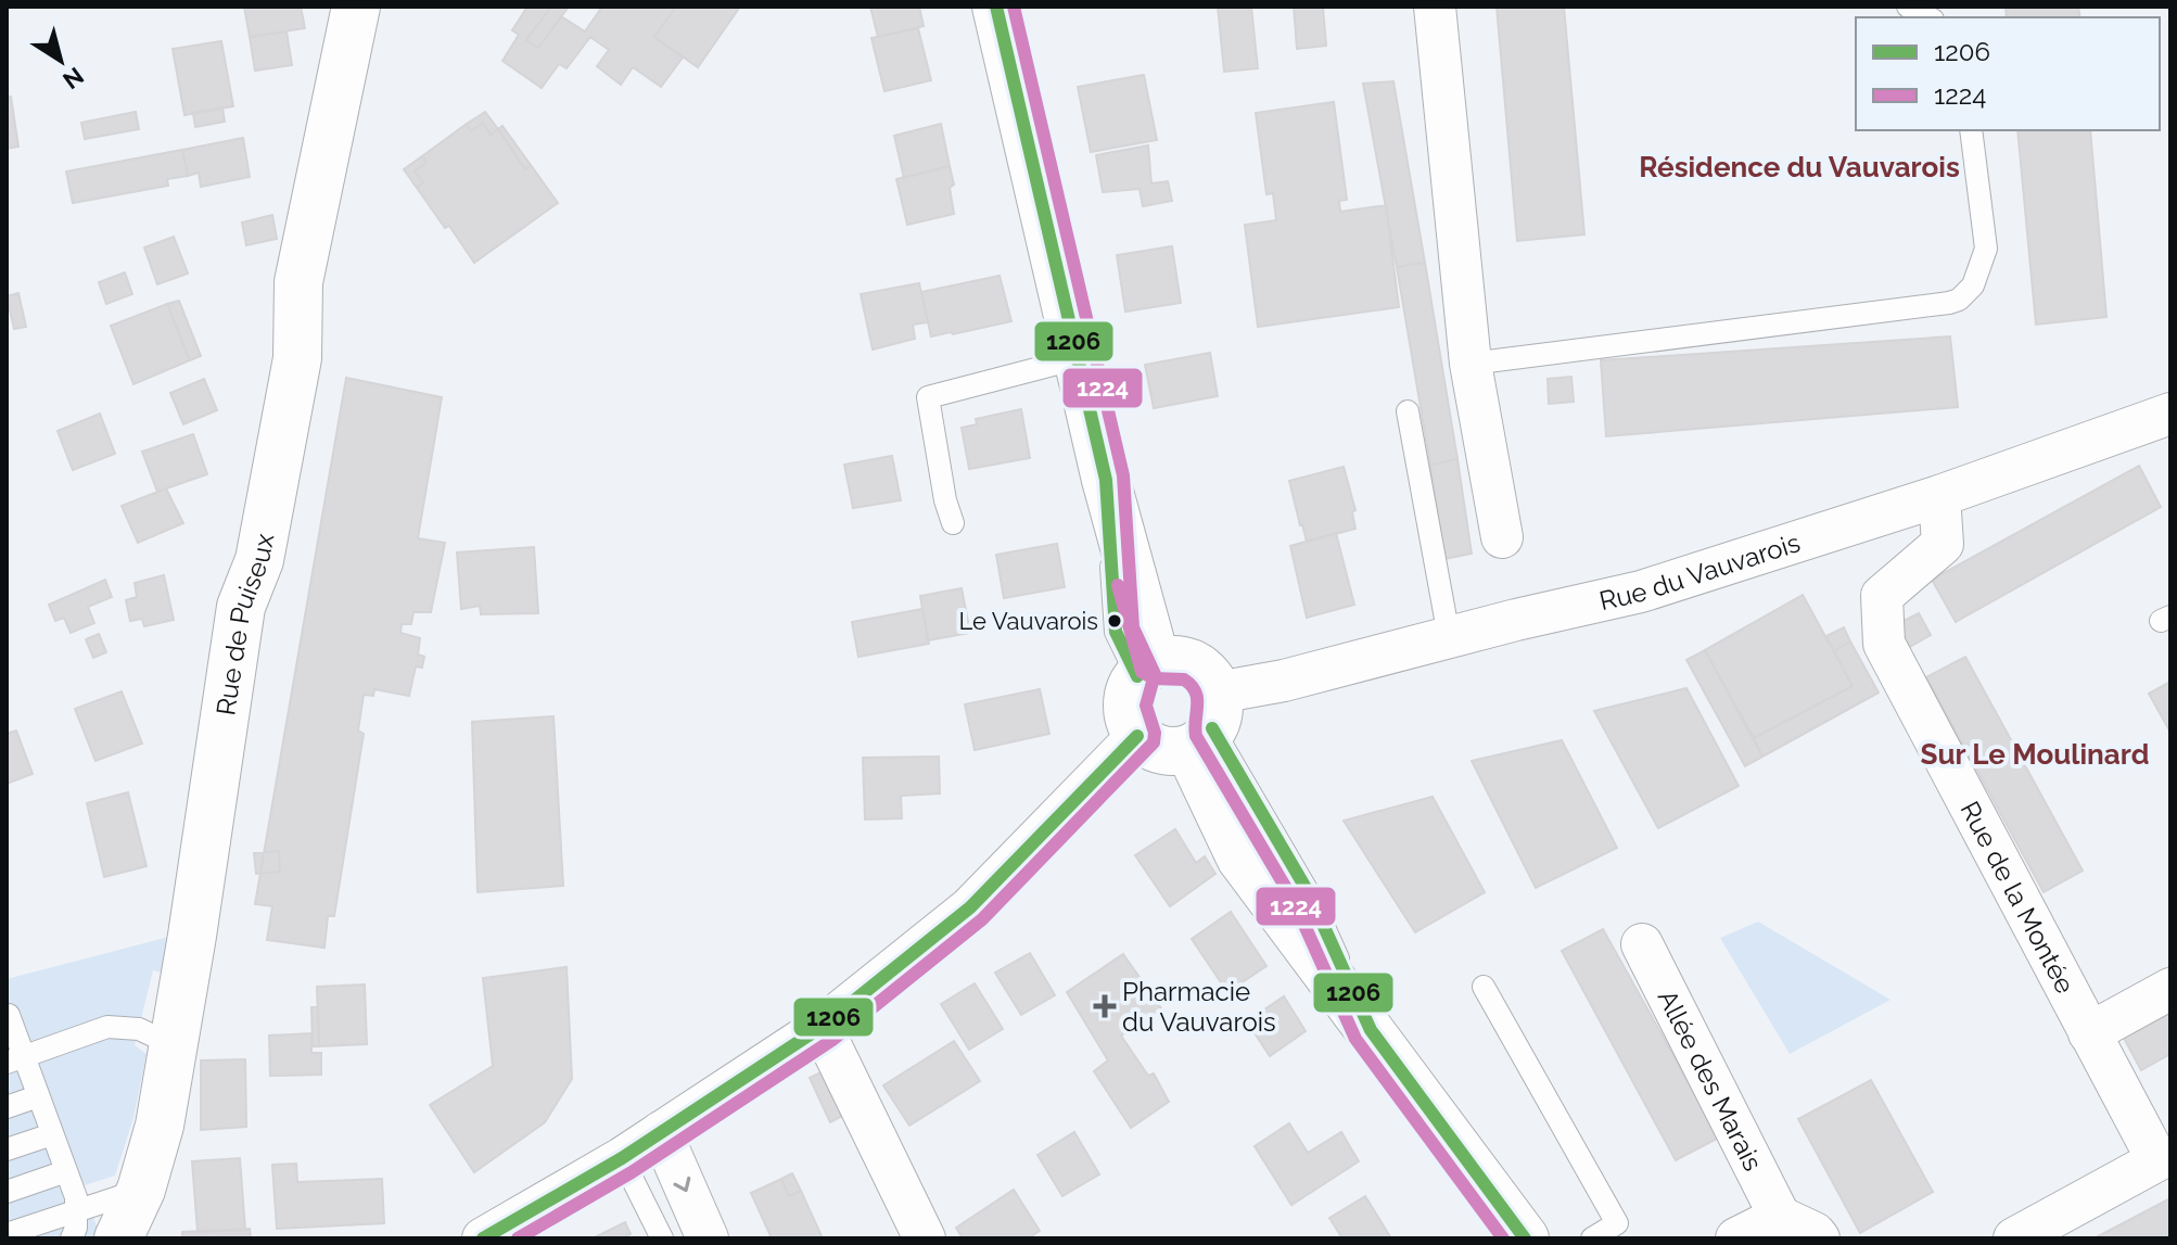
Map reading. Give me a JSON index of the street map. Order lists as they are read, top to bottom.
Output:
{
  "streets": {
    "street": [
      "Rue du Vauvarois",
      "Rue de Puiseux",
      "Rue de la Montée",
      "Allée des Marais"
    ]
  },
  "crossings": [
    ["Rue du Vauvarois", "Rue de la Montée"]
  ],
  "districts": ["Résidence du Vauvarois", "Sur Le Moulinard"],
  "places": {
    "other": ["Le Vauvarois"],
    "health": ["Pharmacie du Vauvarois"]
  },
  "lines": ["transit line 1206", "transit line 1224"],
  "legend": ["1206", "1224"],
  "north": "bottom right"
}
